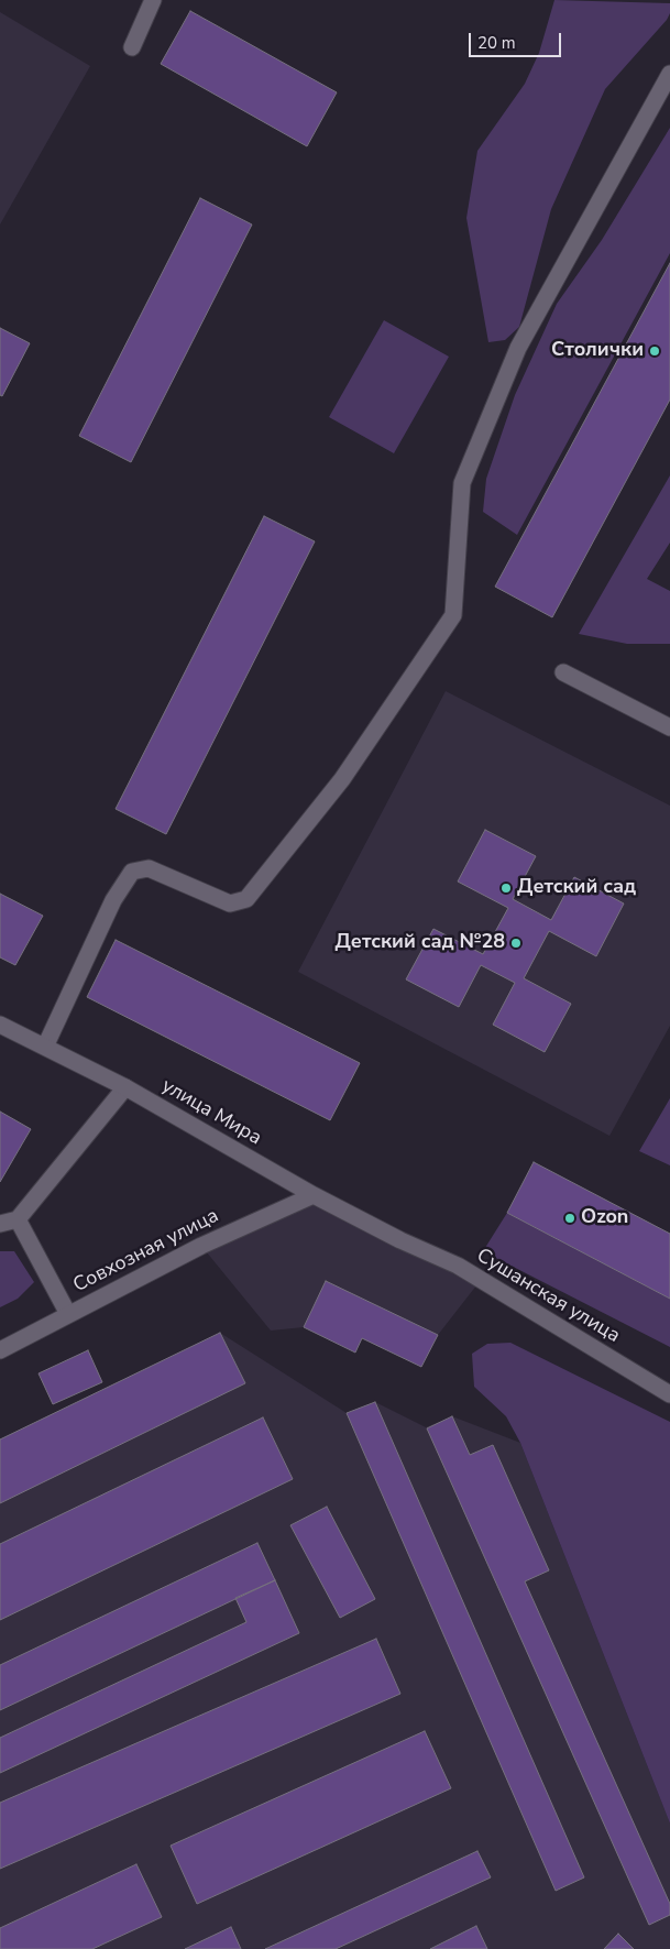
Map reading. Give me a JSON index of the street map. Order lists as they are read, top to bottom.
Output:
{
  "streets": {
    "main road": ["улица Мира", "Совхозная улица", "Сушанская улица"]
  },
  "crossings": [
    ["улица Мира", "Совхозная улица"],
    ["улица Мира", "Сушанская улица"]
  ],
  "places": [
    "Столички",
    "Детский сад",
    "Детский сад №28",
    "Ozon"
  ],
  "scale_bar": "20 m"
}
